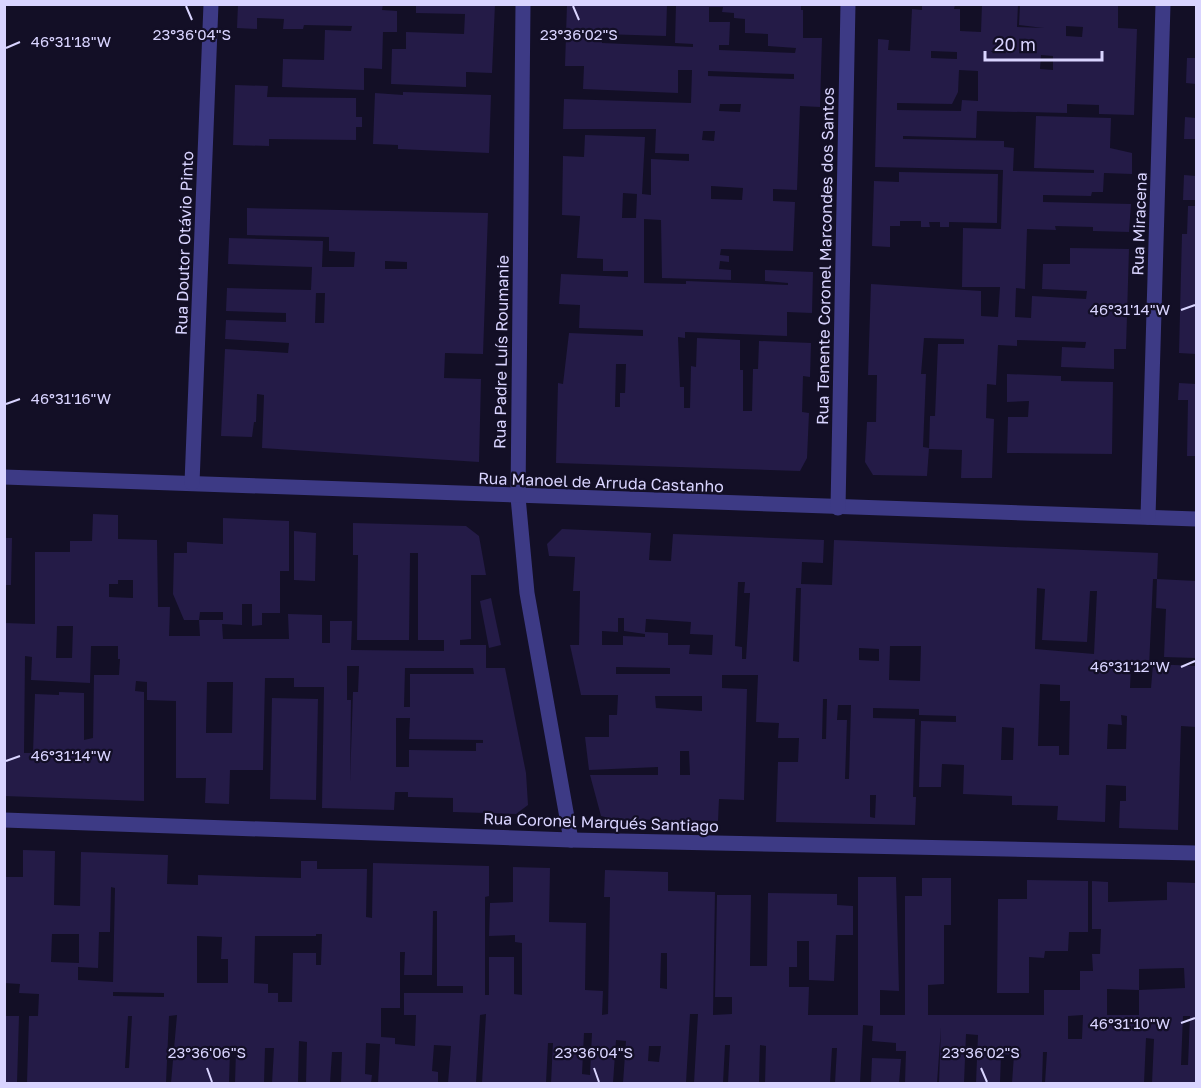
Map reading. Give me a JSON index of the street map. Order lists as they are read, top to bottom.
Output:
{
  "streets": {
    "street": [
      "Rua Miracena",
      "Rua Doutor Otávio Pinto",
      "Rua Tenente Coronel Marcondes dos Santos",
      "Rua Padre Luís Roumanie",
      "Rua Manoel de Arruda Castanho",
      "Rua Coronel Marqués Santiago"
    ]
  },
  "crossings": [
    ["Rua Miracena", "Rua Manoel de Arruda Castanho"],
    ["Rua Doutor Otávio Pinto", "Rua Manoel de Arruda Castanho"],
    ["Rua Tenente Coronel Marcondes dos Santos", "Rua Manoel de Arruda Castanho"],
    ["Rua Padre Luís Roumanie", "Rua Manoel de Arruda Castanho"],
    ["Rua Padre Luís Roumanie", "Rua Coronel Marqués Santiago"]
  ],
  "scale_bar": "20 m",
  "coordinates": [
    "23°36'04\"S",
    "23°36'02\"S",
    "46°31'18\"W",
    "46°31'14\"W",
    "46°31'16\"W",
    "46°31'12\"W",
    "46°31'10\"W",
    "23°36'06\"S"
  ]
}
